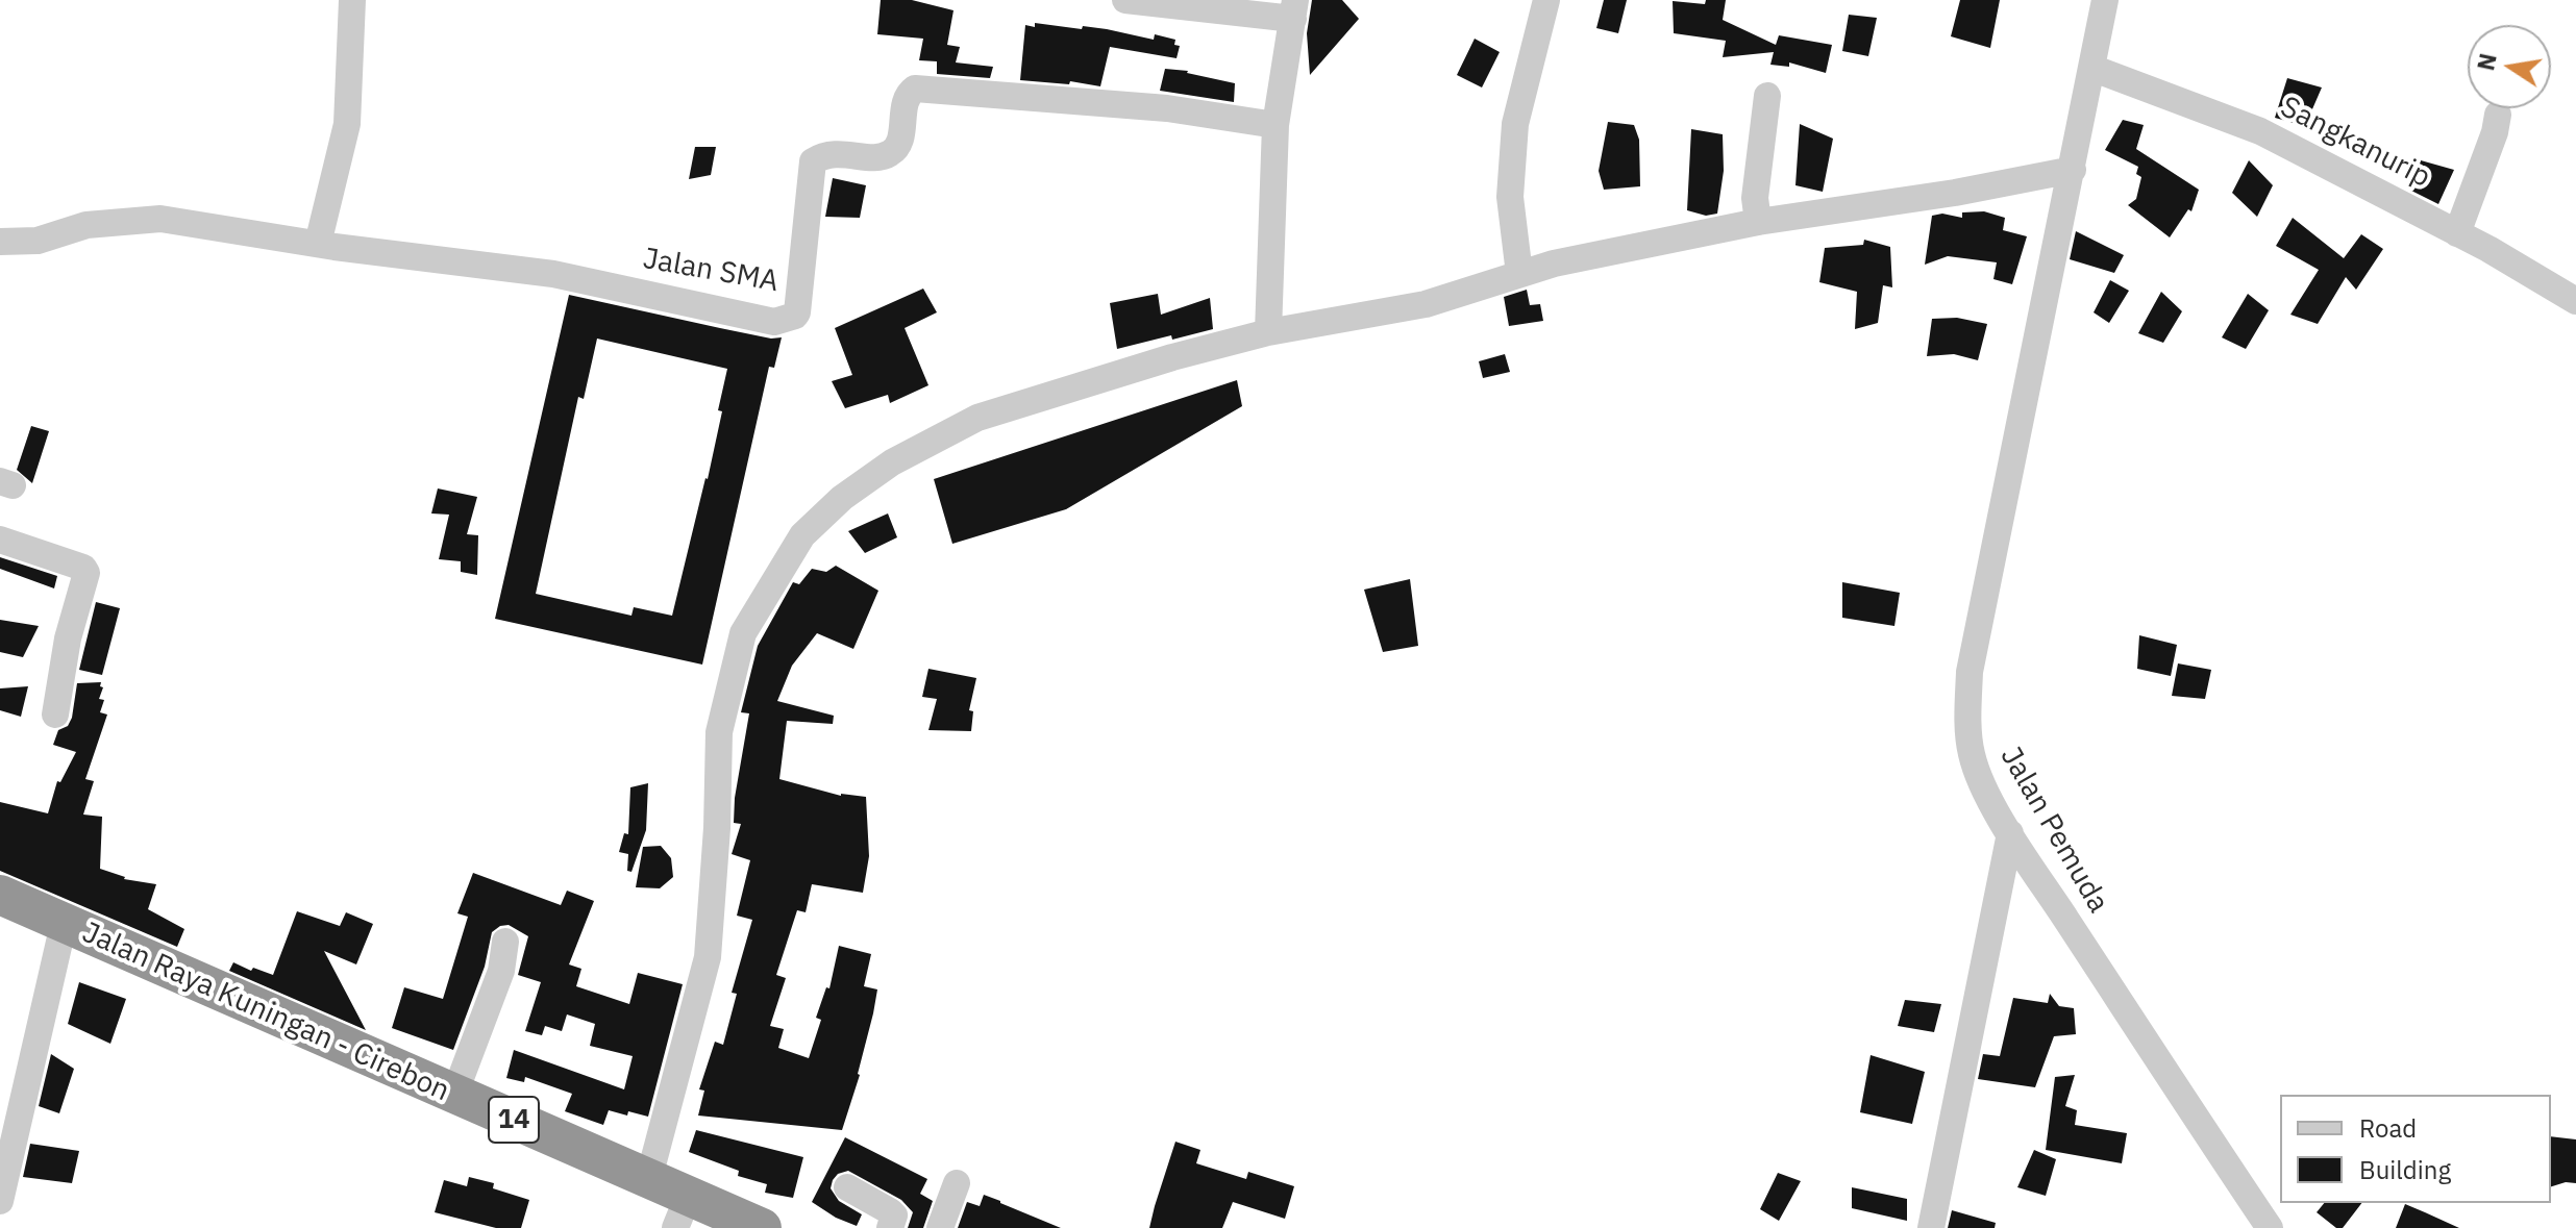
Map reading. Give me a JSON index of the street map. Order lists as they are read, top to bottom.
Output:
{
  "streets": {
    "highway": ["Jalan Raya Kuningan - Cirebon", "14"],
    "street": ["Sangkanurip", "Jalan SMA", "Jalan Pemuda"]
  },
  "crossings": [
    ["Sangkanurip", "Jalan Pemuda"]
  ],
  "legend": ["Road", "Building"],
  "north": "left"
}
